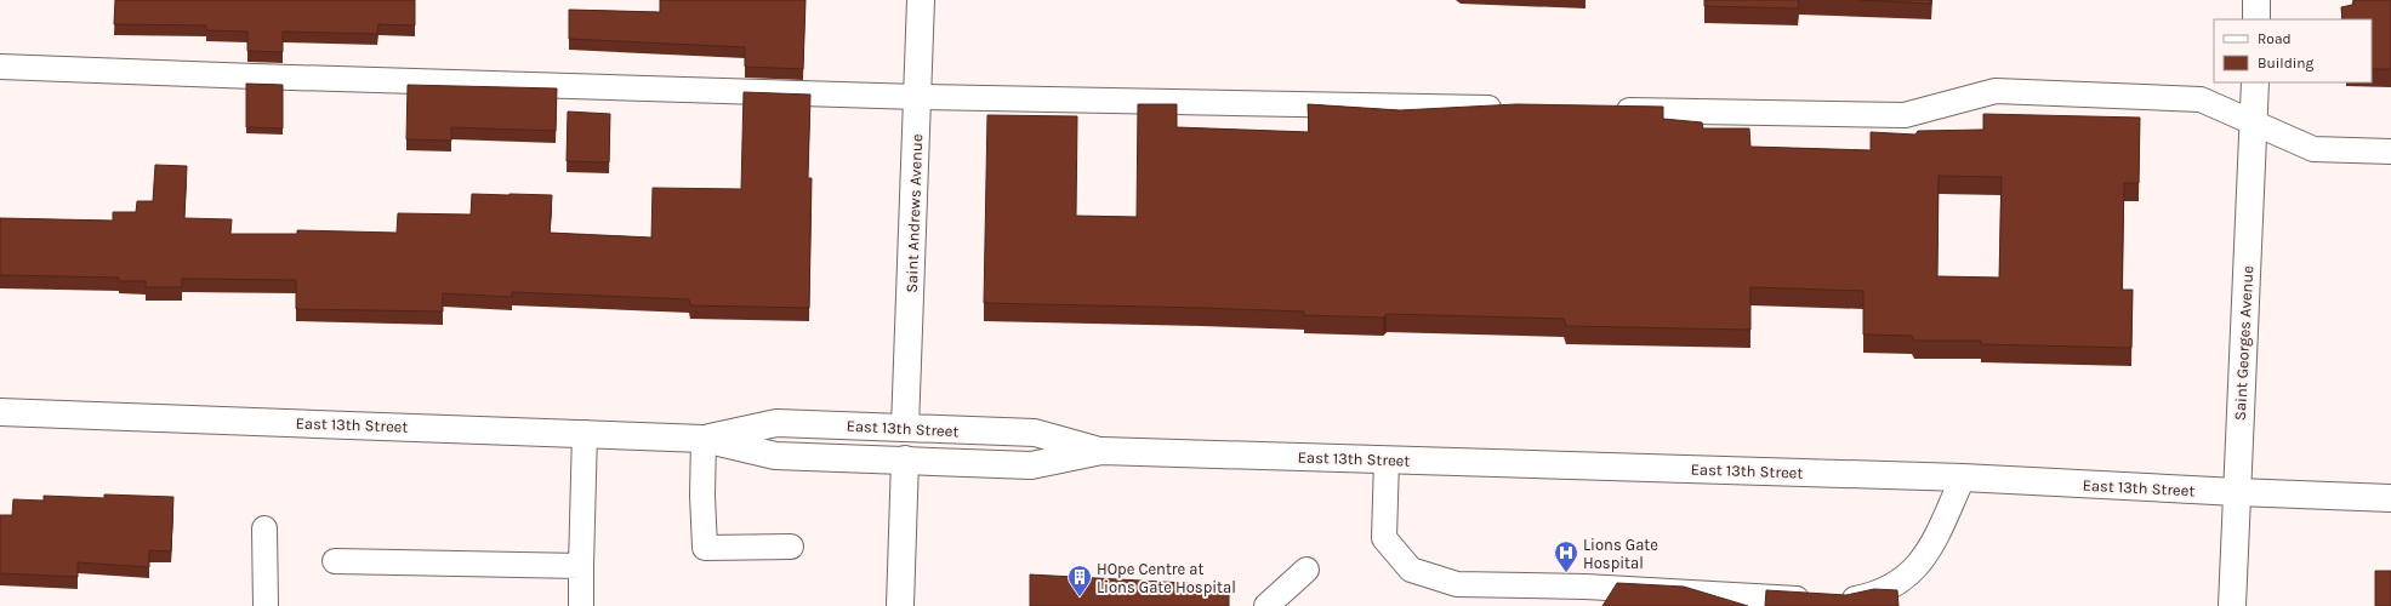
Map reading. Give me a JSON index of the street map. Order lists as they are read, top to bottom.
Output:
{
  "streets": {
    "street": ["Saint Andrews Avenue", "Saint Georges Avenue", "East 13th Street"]
  },
  "crossings": [
    ["Saint Andrews Avenue", "East 13th Street"],
    ["Saint Georges Avenue", "East 13th Street"]
  ],
  "places": {
    "hospital": ["Lions Gate Hospital"],
    "building": ["HOpe Centre at Lions Gate Hospital"]
  },
  "legend": ["Road", "Building"]
}
